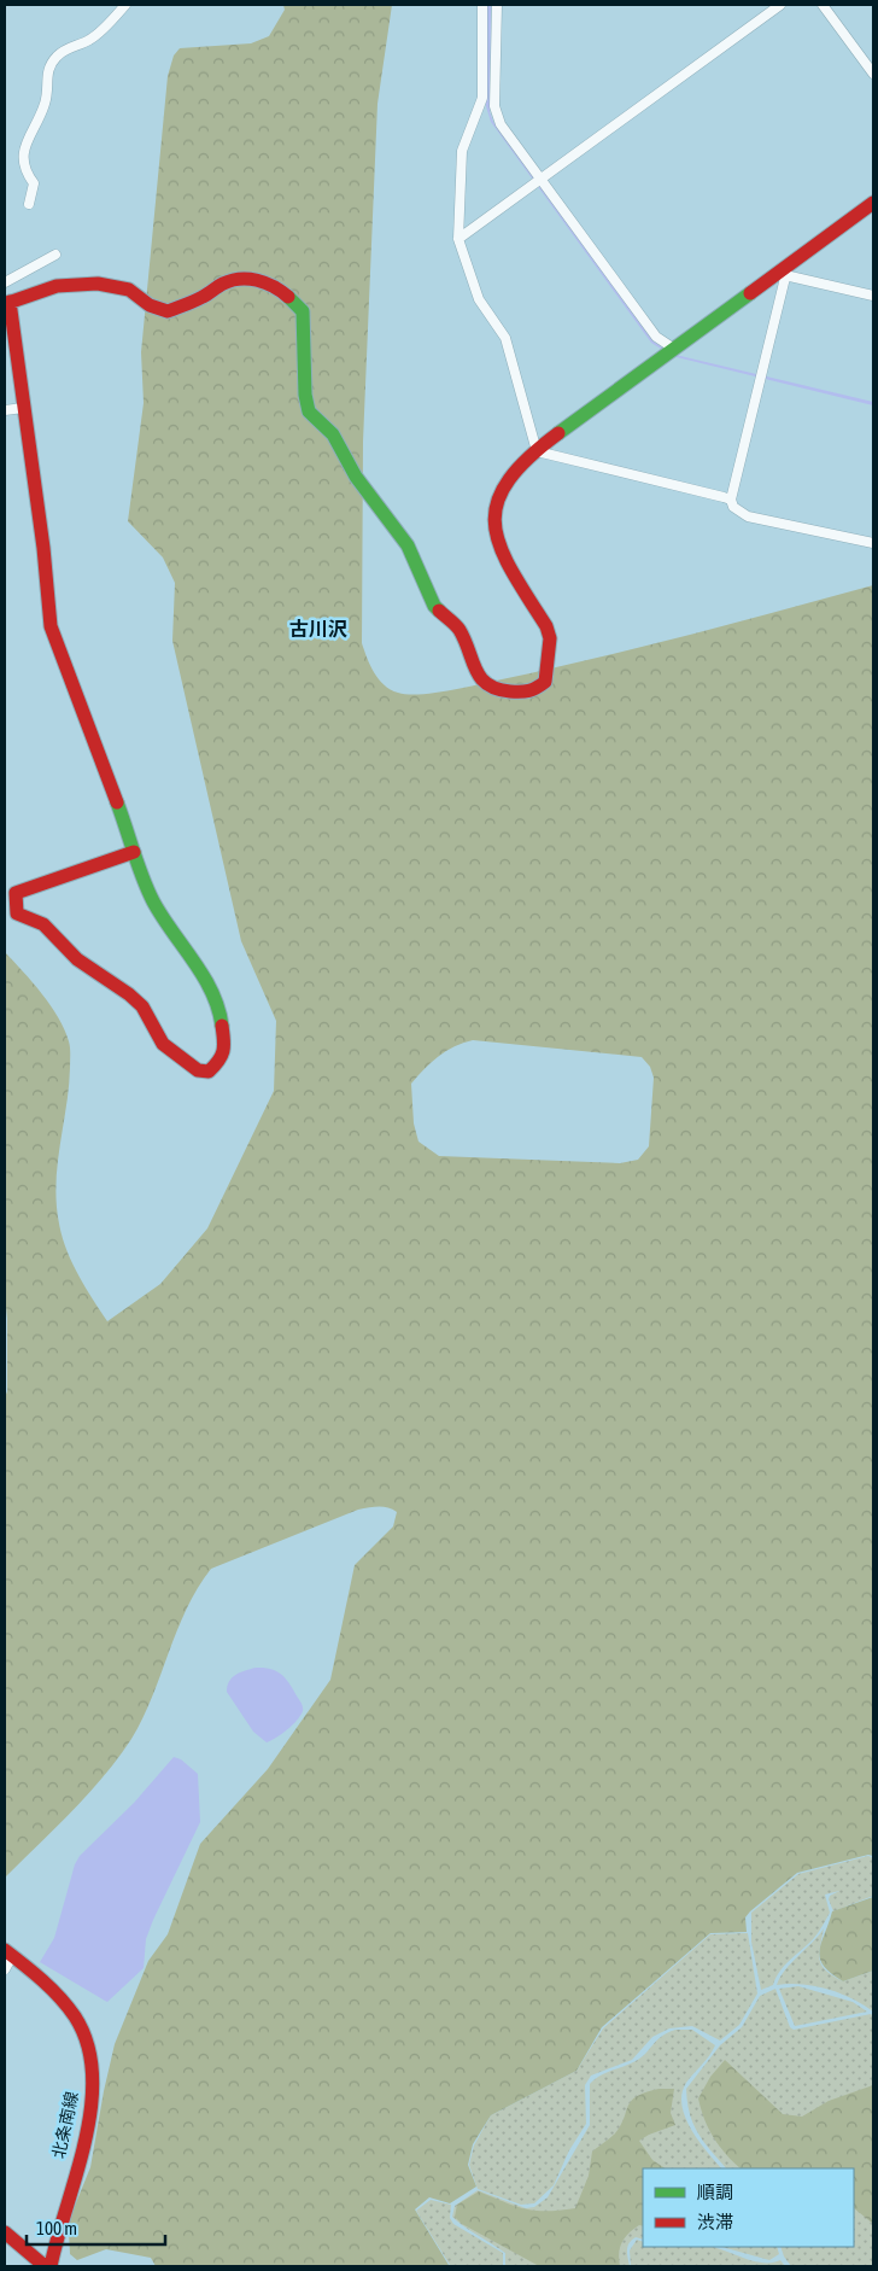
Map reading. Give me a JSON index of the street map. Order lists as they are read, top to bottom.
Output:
{
  "streets": {
    "main road": ["北条南線"]
  },
  "districts": ["古川沢"],
  "legend": ["順調", "渋滞"],
  "scale_bar": "100 m"
}
